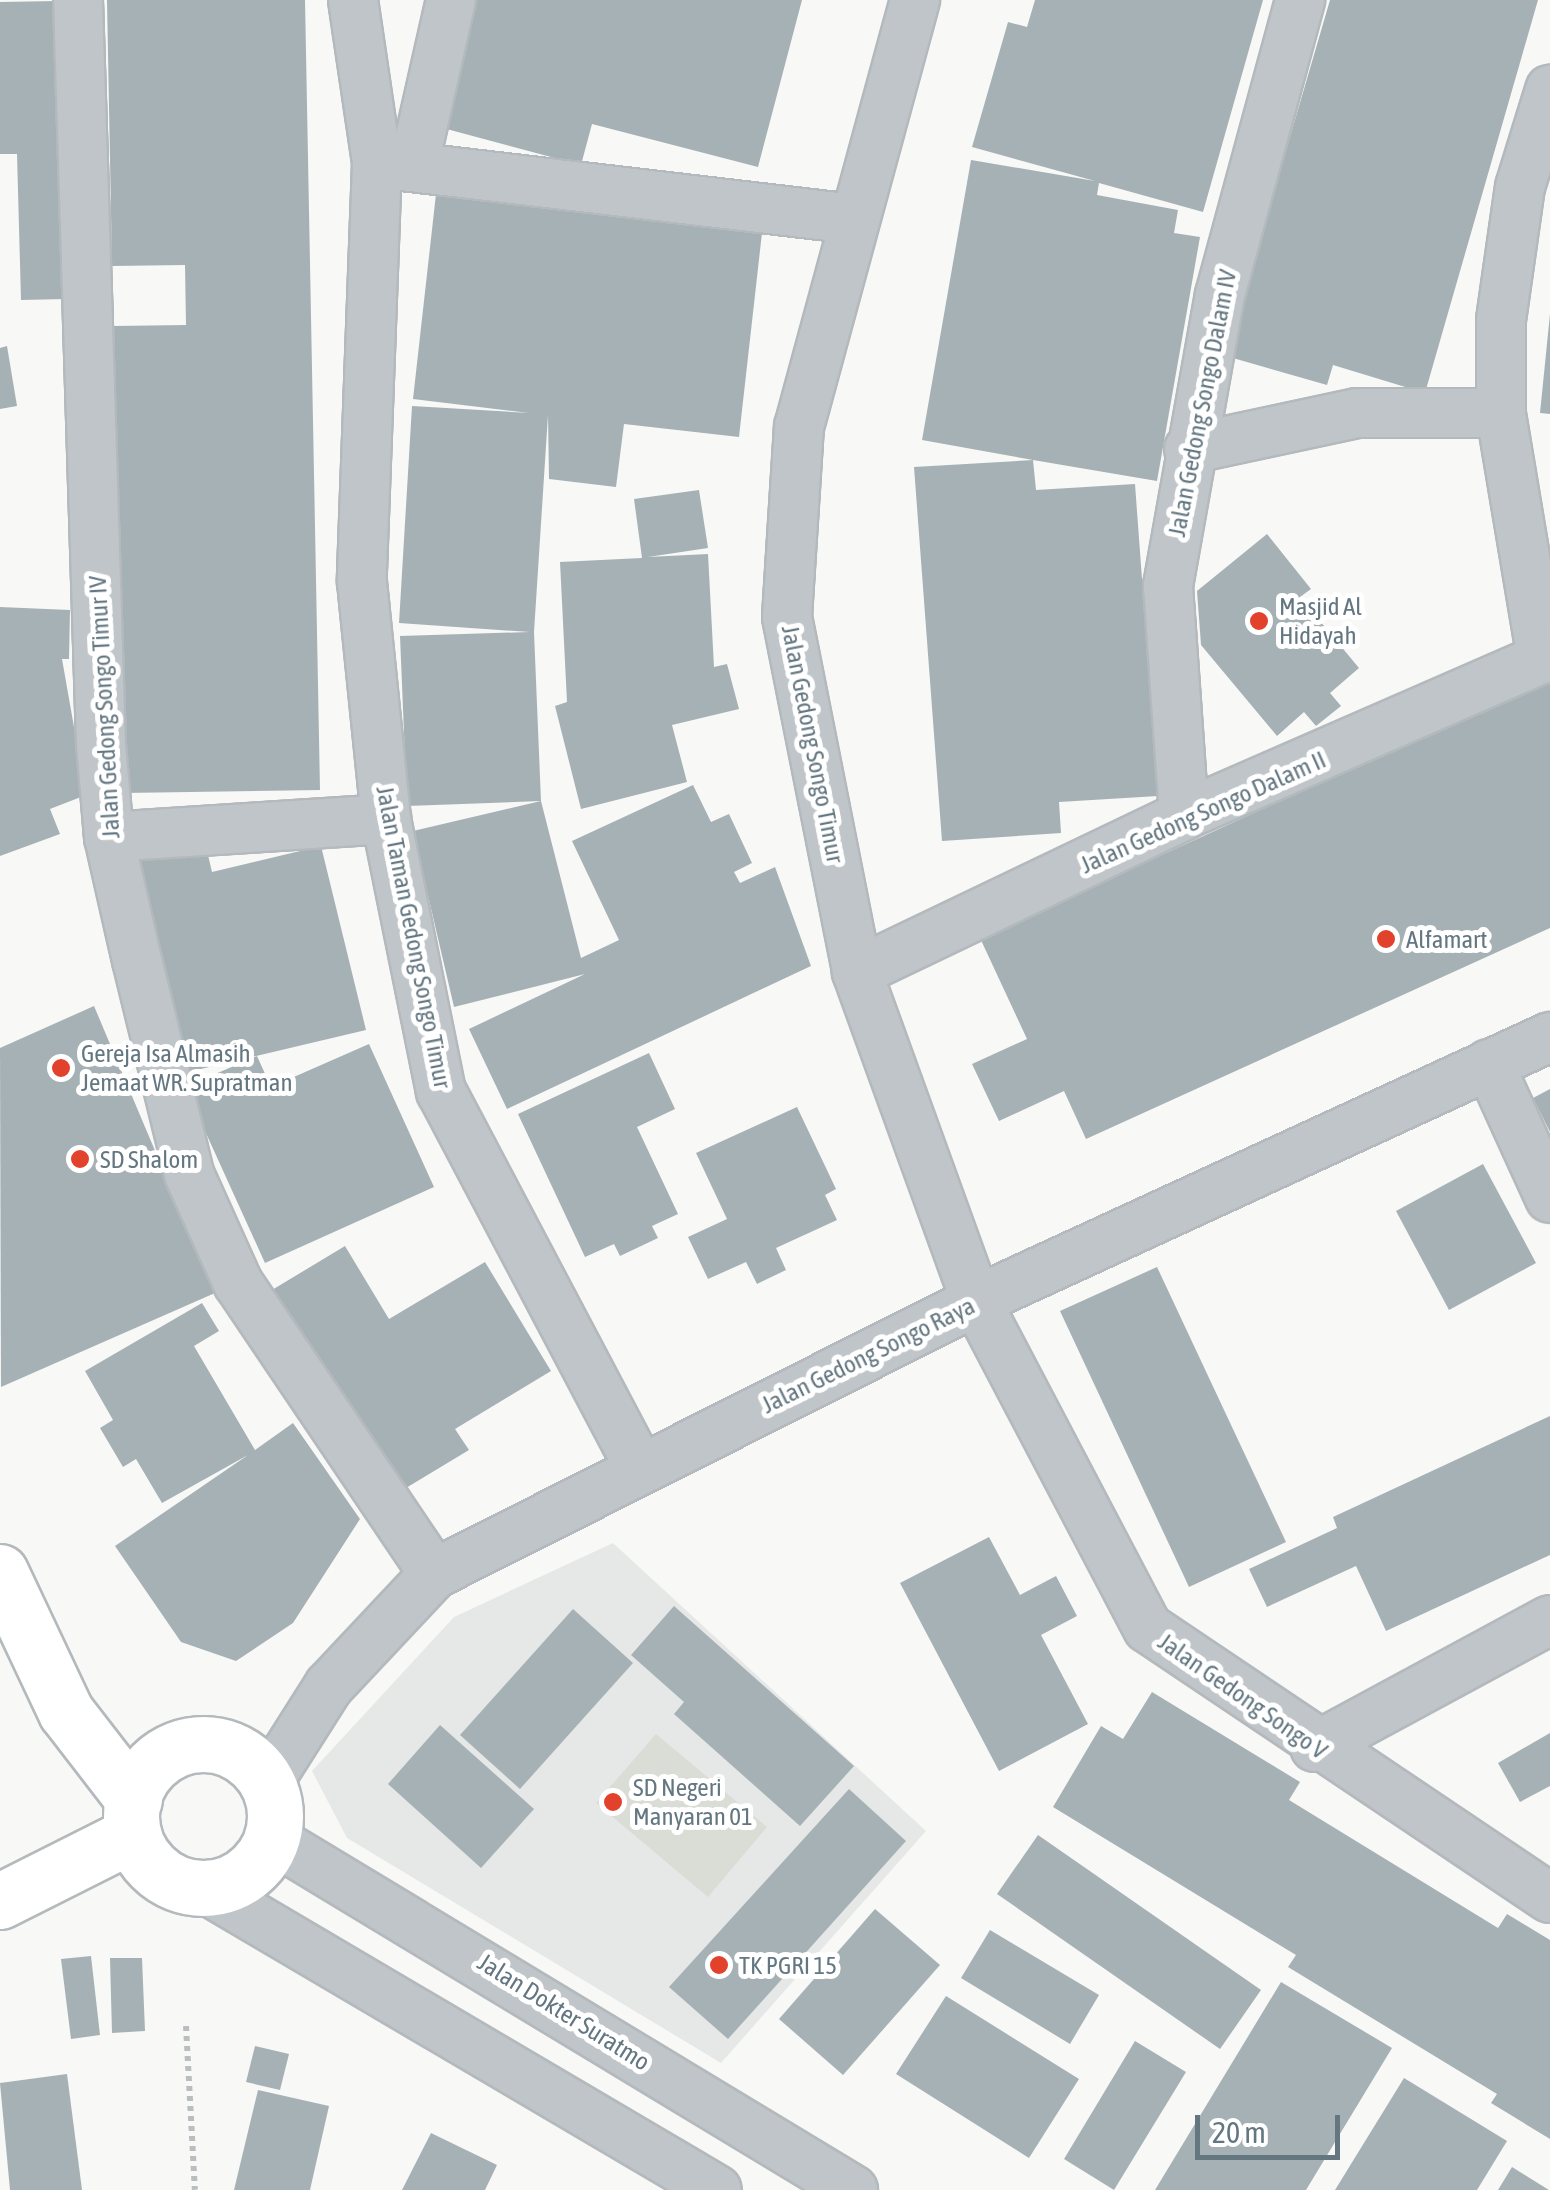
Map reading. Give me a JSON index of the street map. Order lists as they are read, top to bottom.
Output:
{
  "streets": {
    "street": [
      "Jalan Gedong Songo Dalam IV",
      "Jalan Gedong Songo Timur IV",
      "Jalan Gedong Songo Timur",
      "Jalan Gedong Songo Dalam II",
      "Jalan Taman Gedong Songo Timur",
      "Jalan Gedong Songo Raya",
      "Jalan Gedong Songo V",
      "Jalan Dokter Suratmo"
    ]
  },
  "crossings": [
    ["Jalan Gedong Songo Dalam IV", "Jalan Gedong Songo Dalam II"],
    ["Jalan Gedong Songo Timur IV", "Jalan Gedong Songo Raya"],
    ["Jalan Gedong Songo Timur", "Jalan Gedong Songo Dalam II"],
    ["Jalan Gedong Songo Timur", "Jalan Gedong Songo Raya"],
    ["Jalan Gedong Songo Timur", "Jalan Gedong Songo V"],
    ["Jalan Taman Gedong Songo Timur", "Jalan Gedong Songo Raya"],
    ["Jalan Gedong Songo Raya", "Jalan Gedong Songo V"],
    ["Jalan Gedong Songo Raya", "Jalan Dokter Suratmo"]
  ],
  "places": [
    "Masjid Al Hidayah",
    "Alfamart",
    "Gereja Isa Almasih Jemaat WR. Supratman",
    "SD Shalom",
    "SD Negeri Manyaran 01",
    "TK PGRI 15"
  ],
  "scale_bar": "20 m"
}
